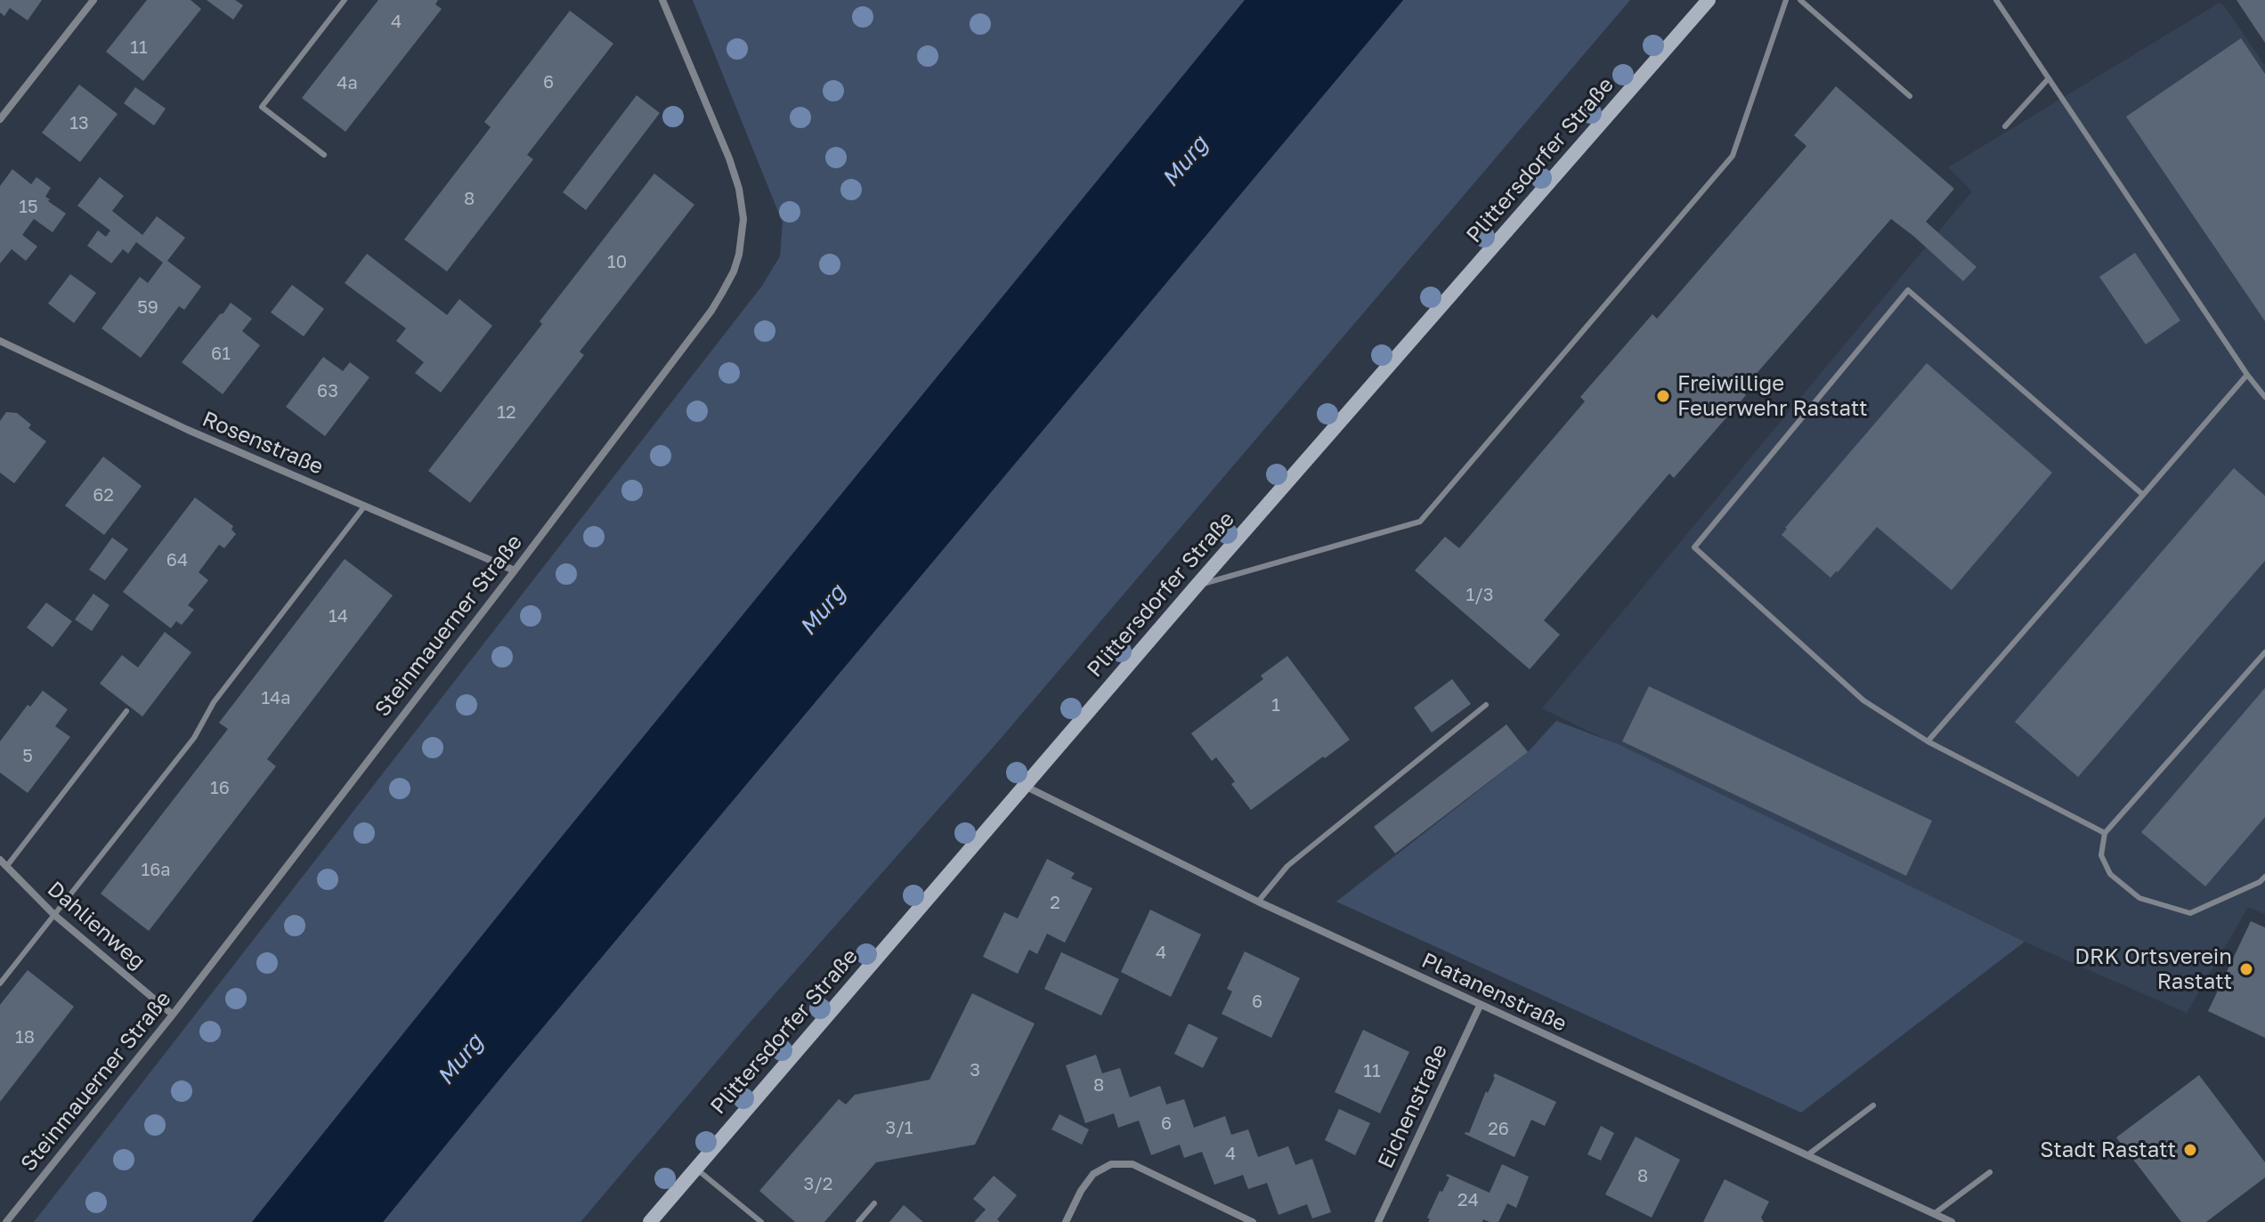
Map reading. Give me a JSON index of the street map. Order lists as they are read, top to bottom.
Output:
{
  "streets": {
    "street": [
      "Plittersdorfer Straße",
      "Rosenstraße",
      "Steinmauerner Straße",
      "Dahlienweg",
      "Platanenstraße",
      "Eichenstraße"
    ]
  },
  "crossings": [
    ["Plittersdorfer Straße", "Platanenstraße"],
    ["Rosenstraße", "Steinmauerner Straße"],
    ["Steinmauerner Straße", "Dahlienweg"],
    ["Platanenstraße", "Eichenstraße"]
  ],
  "water": ["Murg"],
  "places": ["Freiwillige Feuerwehr Rastatt", "DRK Ortsverein Rastatt", "Stadt Rastatt"],
  "house_numbers": [
    "4",
    "11",
    "6",
    "4a",
    "13",
    "8",
    "15",
    "10",
    "59",
    "61",
    "63",
    "12",
    "62",
    "64",
    "1/3",
    "14",
    "14a",
    "1",
    "5",
    "16",
    "16a",
    "2",
    "4",
    "6",
    "18",
    "3",
    "11",
    "8",
    "6",
    "3/1",
    "26",
    "4",
    "8",
    "3/2",
    "24"
  ]
}
